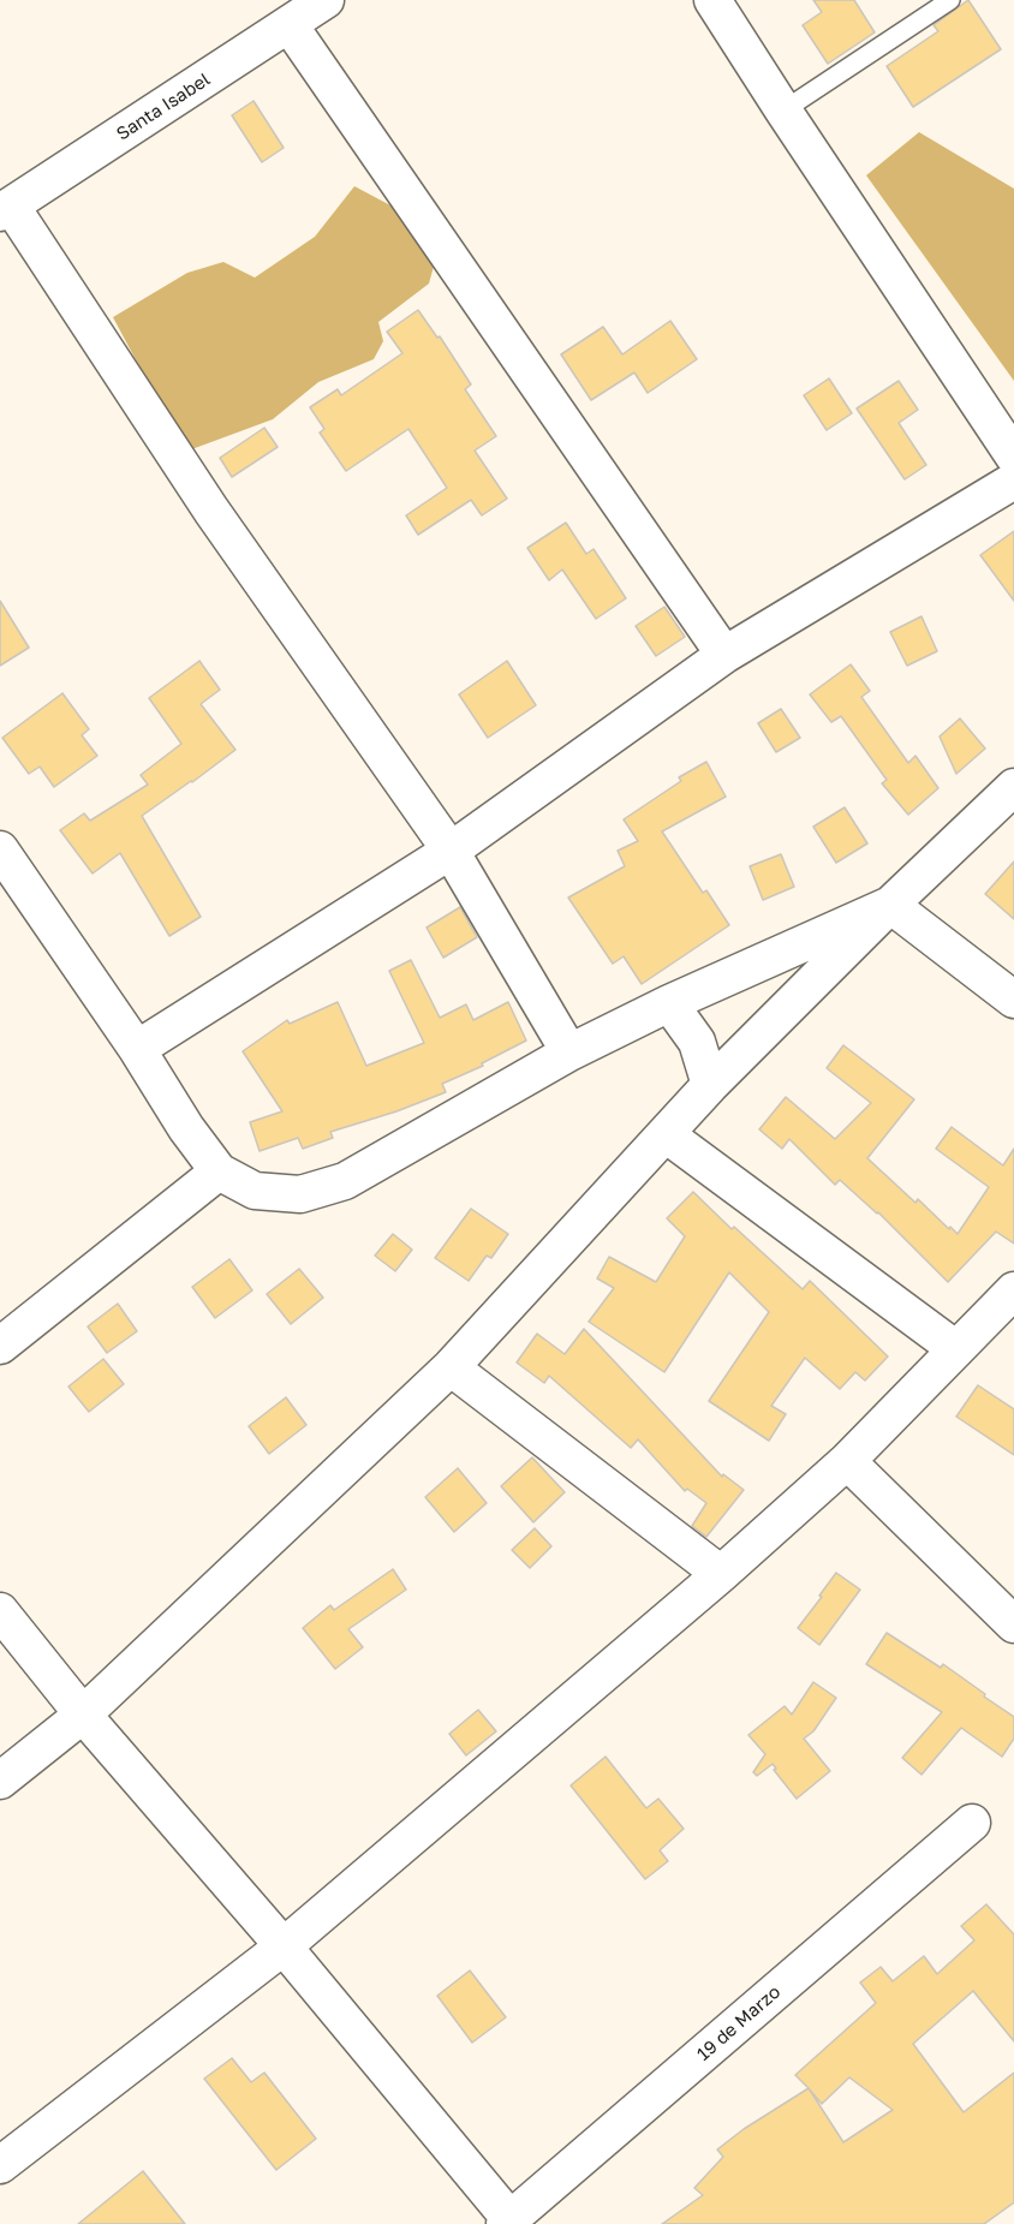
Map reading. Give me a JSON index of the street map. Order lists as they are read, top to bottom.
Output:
{
  "streets": {
    "street": ["Santa Isabel", "19 de Marzo"]
  }
}
